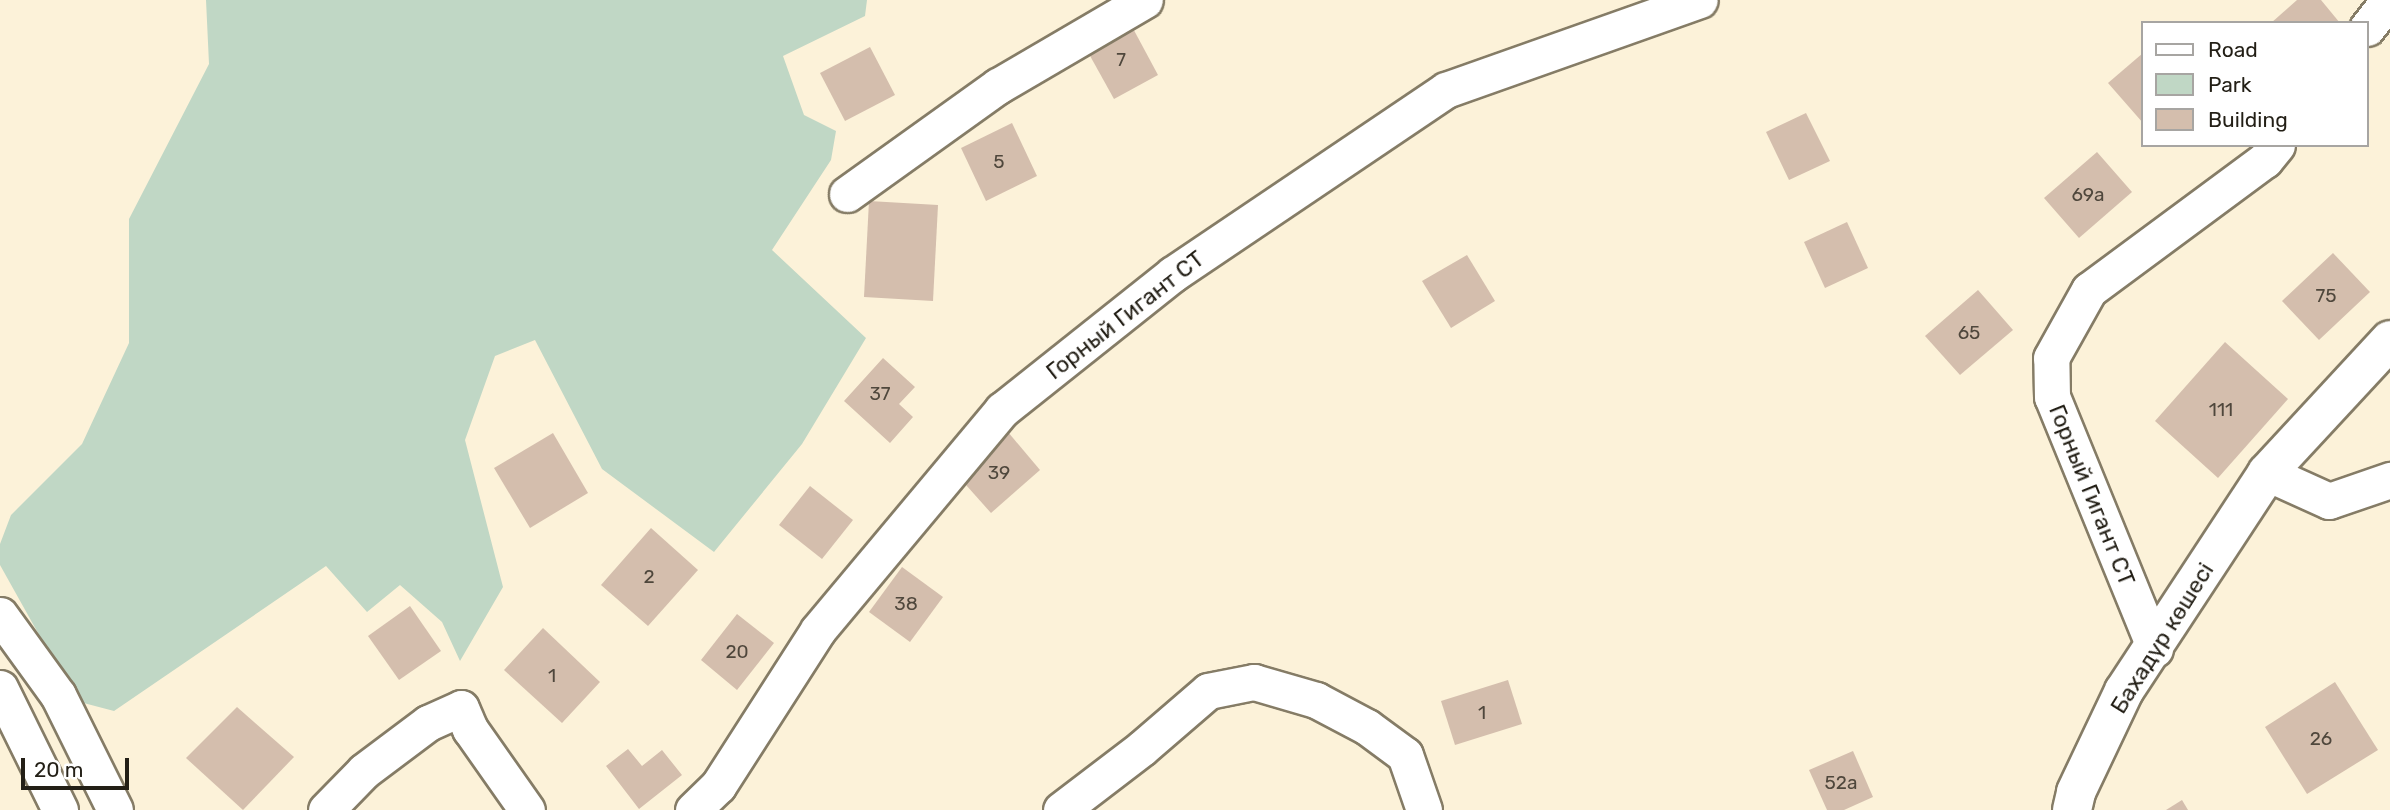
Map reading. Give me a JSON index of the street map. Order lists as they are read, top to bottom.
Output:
{
  "streets": {
    "street": ["Горный Гигант СТ", "Бахадүр көшесі"]
  },
  "crossings": [
    ["Горный Гигант СТ", "Бахадүр көшесі"]
  ],
  "house_numbers": [
    "7",
    "5",
    "69а",
    "75",
    "65",
    "37",
    "111",
    "39",
    "2",
    "38",
    "20",
    "1",
    "1",
    "26",
    "52а"
  ],
  "legend": ["Road", "Park", "Building"],
  "scale_bar": "20 m"
}
